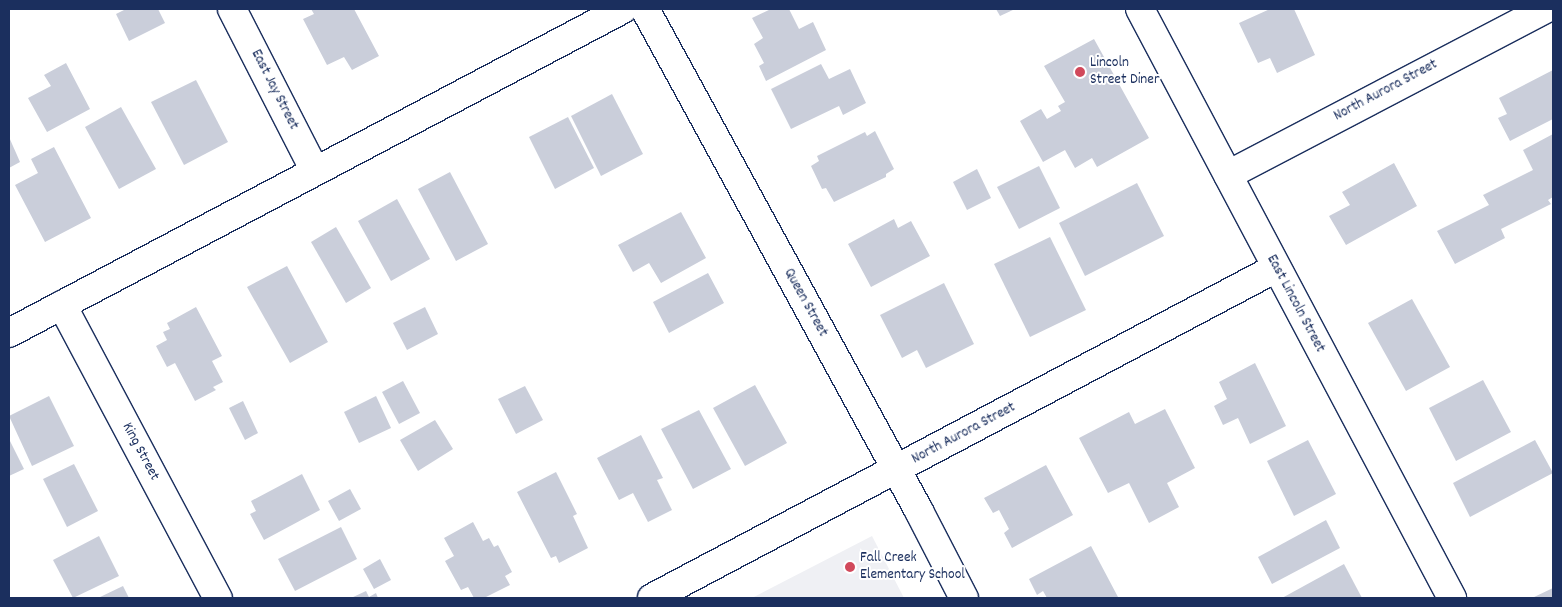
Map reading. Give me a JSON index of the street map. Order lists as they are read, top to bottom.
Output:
{
  "streets": {
    "street": [
      "East Jay Street",
      "North Aurora Street",
      "Queen Street",
      "East Lincoln Street",
      "King Street"
    ]
  },
  "crossings": [
    ["North Aurora Street", "Queen Street"],
    ["North Aurora Street", "East Lincoln Street"]
  ],
  "places": ["Lincoln Street Diner", "Fall Creek Elementary School"]
}
